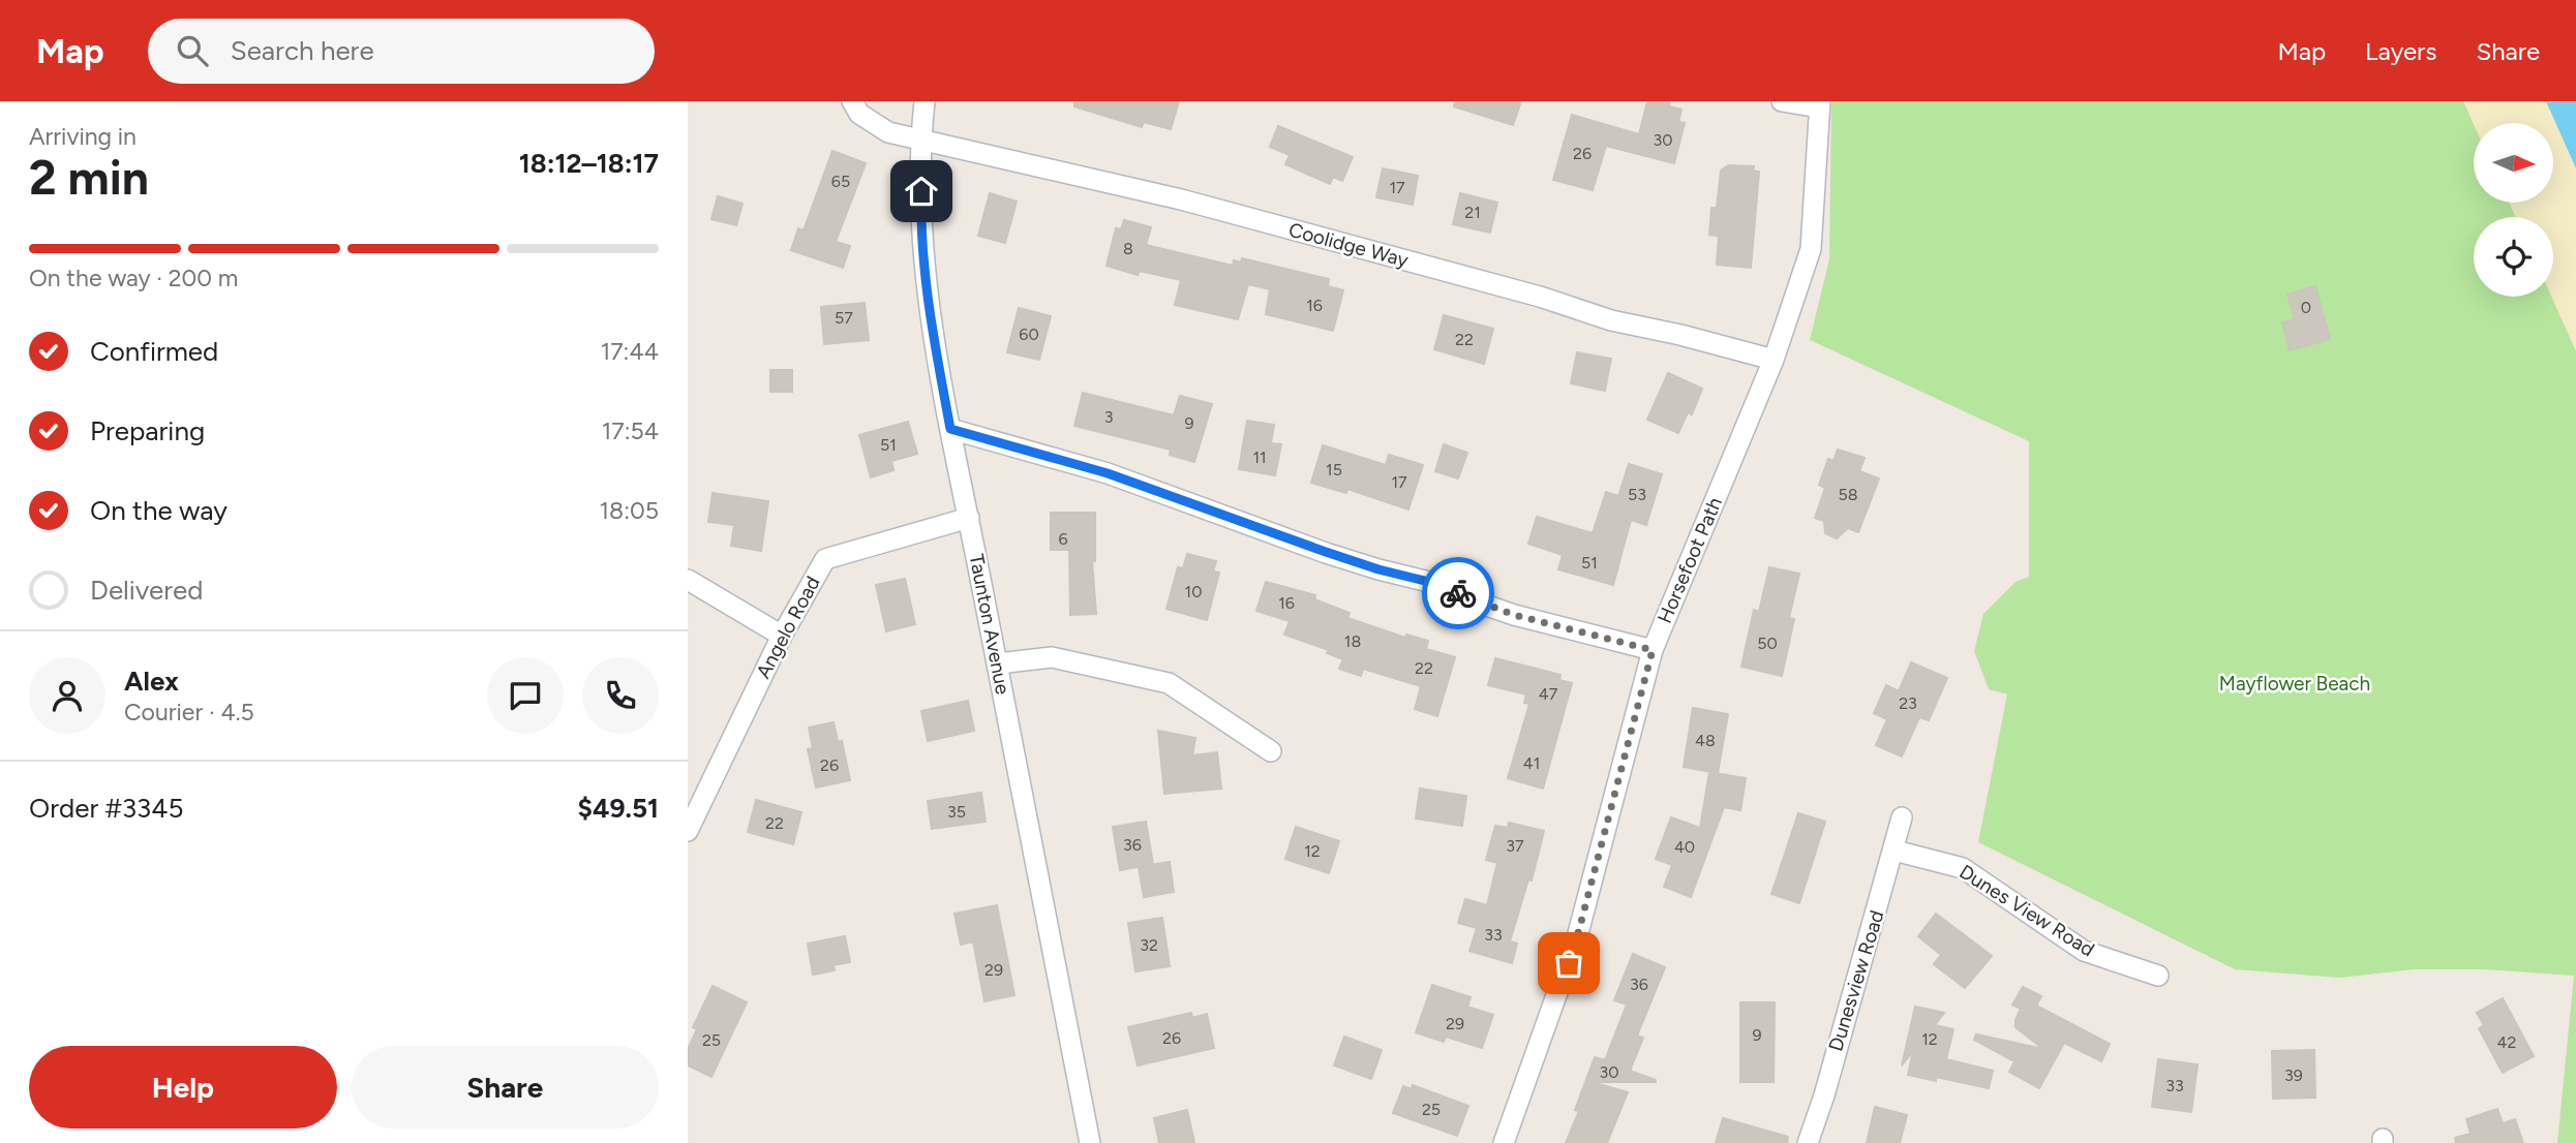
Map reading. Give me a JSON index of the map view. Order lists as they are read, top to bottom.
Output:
{
  "streets": {
    "street": [
      "Coolidge Way",
      "Horsefoot Path",
      "Taunton Avenue",
      "Angelo Road",
      "Dunes View Road",
      "Dunesview Road"
    ]
  },
  "crossings": [
    ["Coolidge Way", "Horsefoot Path"],
    ["Coolidge Way", "Taunton Avenue"],
    ["Taunton Avenue", "Angelo Road"],
    ["Dunes View Road", "Dunesview Road"]
  ],
  "parks": ["Mayflower Beach"],
  "house_numbers": [
    "30",
    "26",
    "65",
    "17",
    "21",
    "8",
    "16",
    "0",
    "57",
    "60",
    "22",
    "3",
    "9",
    "51",
    "11",
    "15",
    "17",
    "53",
    "58",
    "6",
    "51",
    "10",
    "16",
    "18",
    "50",
    "22",
    "47",
    "23",
    "48",
    "41",
    "26",
    "35",
    "22",
    "36",
    "37",
    "40",
    "12",
    "33",
    "32",
    "29",
    "36",
    "29",
    "9",
    "26",
    "12",
    "25",
    "42",
    "30",
    "39",
    "33",
    "25"
  ],
  "north": "right",
  "page": {
    "header": "Map",
    "search": "Search here",
    "nav": ["Map", "Layers", "Share"],
    "heading": ["2 min", "Arriving in", "18:12–18:17"],
    "panel": [
      "Alex",
      "Courier · 4.5",
      "Order #3345",
      "$49.51"
    ],
    "bar": "On the way · 200 m",
    "list": [
      ["Confirmed", "17:44"],
      ["Preparing", "17:54"],
      ["On the way", "18:05"],
      "Delivered"
    ],
    "buttons": ["Help", "Share"]
  }
}
